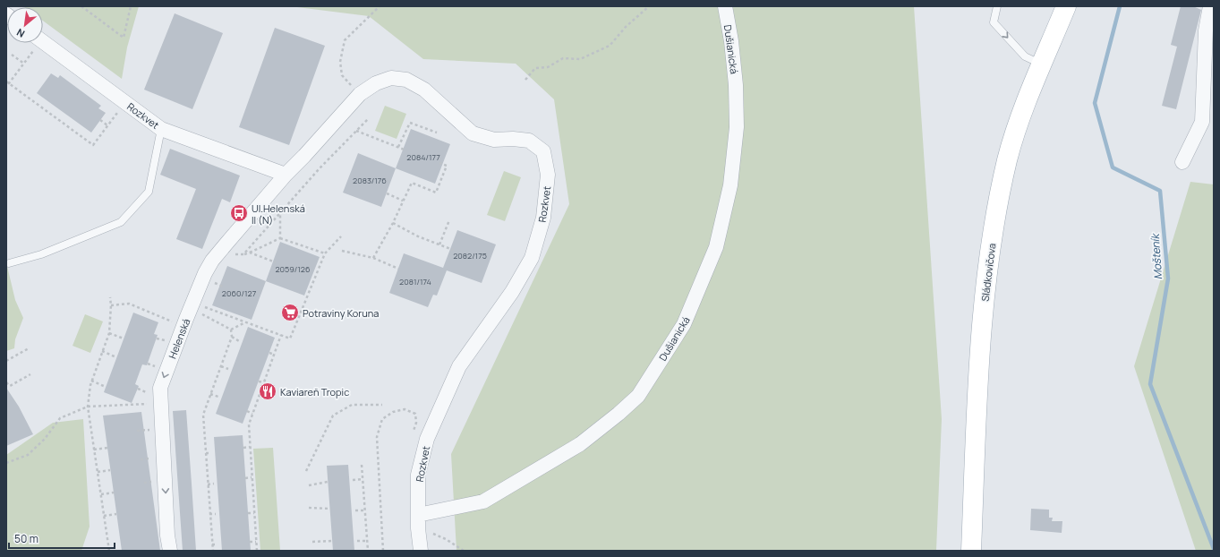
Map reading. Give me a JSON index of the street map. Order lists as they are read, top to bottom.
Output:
{
  "streets": {
    "main road": ["Sládkovičova"],
    "street": ["Dušianická", "Rozkvet", "Helenská"]
  },
  "crossings": [
    ["Dušianická", "Rozkvet"],
    ["Rozkvet", "Helenská"]
  ],
  "one_way": ["Helenská"],
  "water": ["Mošteník"],
  "places": {
    "bus stop": ["Ul.Helenská II (N)"],
    "supermarket": ["Potraviny Koruna"],
    "restaurant": ["Kaviareň Tropic"]
  },
  "house_numbers": [
    "2084/177",
    "2083/176",
    "2082/175",
    "2059/126",
    "2081/174",
    "2060/127"
  ],
  "scale_bar": "50 m",
  "north": "bottom left"
}
